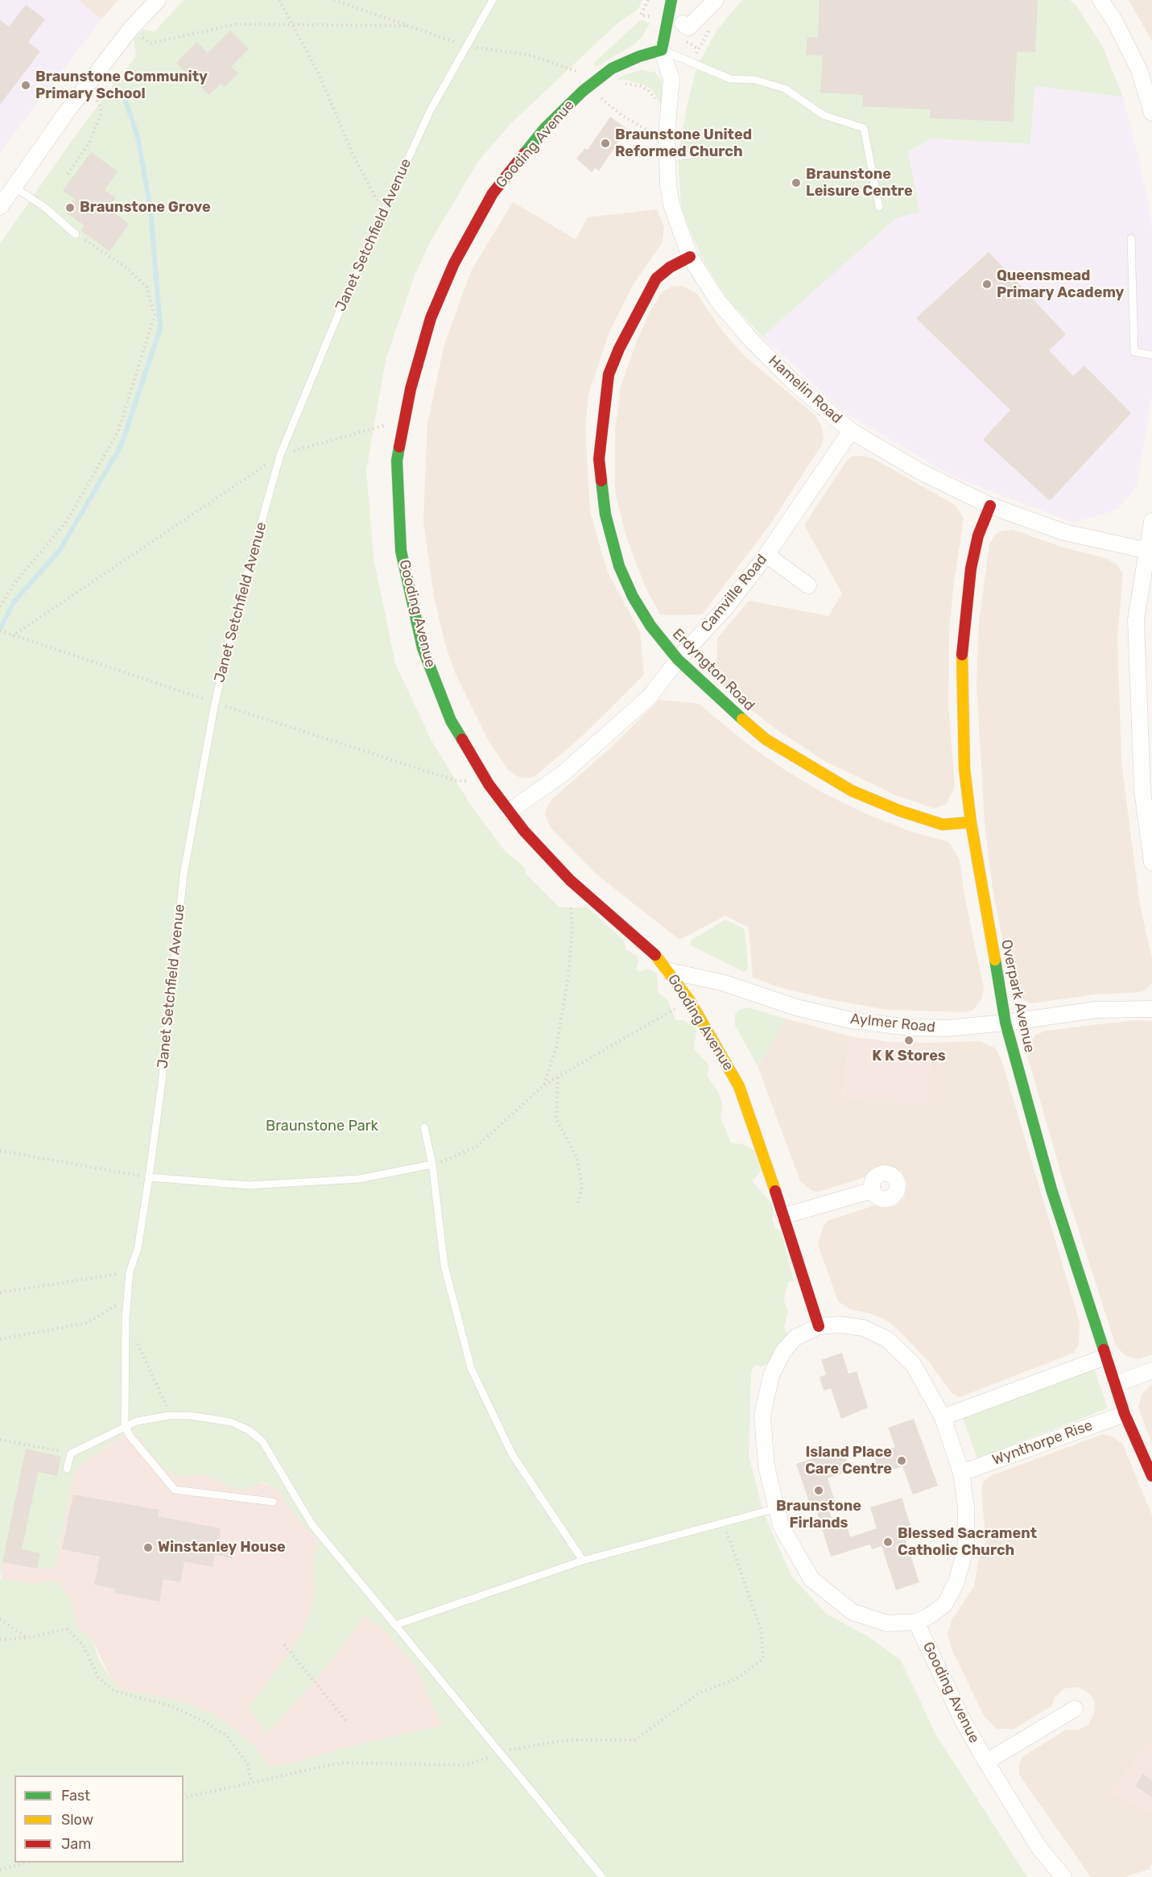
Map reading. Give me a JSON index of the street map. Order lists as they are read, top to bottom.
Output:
{
  "streets": {
    "street": [
      "Gooding Avenue",
      "Hamelin Road",
      "Camville Road",
      "Erdyngton Road",
      "Overpark Avenue",
      "Aylmer Road",
      "Wynthorpe Rise"
    ],
    "lane": ["Janet Setchfield Avenue"]
  },
  "crossings": [
    ["Gooding Avenue", "Hamelin Road"],
    ["Gooding Avenue", "Camville Road"],
    ["Gooding Avenue", "Aylmer Road"],
    ["Hamelin Road", "Camville Road"],
    ["Hamelin Road", "Erdyngton Road"],
    ["Hamelin Road", "Overpark Avenue"],
    ["Camville Road", "Erdyngton Road"],
    ["Erdyngton Road", "Overpark Avenue"],
    ["Overpark Avenue", "Aylmer Road"],
    ["Overpark Avenue", "Wynthorpe Rise"]
  ],
  "parks": ["Braunstone Park"],
  "places": [
    "Braunstone Community Primary School",
    "Braunstone United Reformed Church",
    "Braunstone Leisure Centre",
    "Braunstone Grove",
    "Queensmead Primary Academy",
    "K K Stores",
    "Island Place Care Centre",
    "Braunstone Firlands",
    "Blessed Sacrament Catholic Church",
    "Winstanley House"
  ],
  "legend": ["Fast", "Slow", "Jam"]
}
